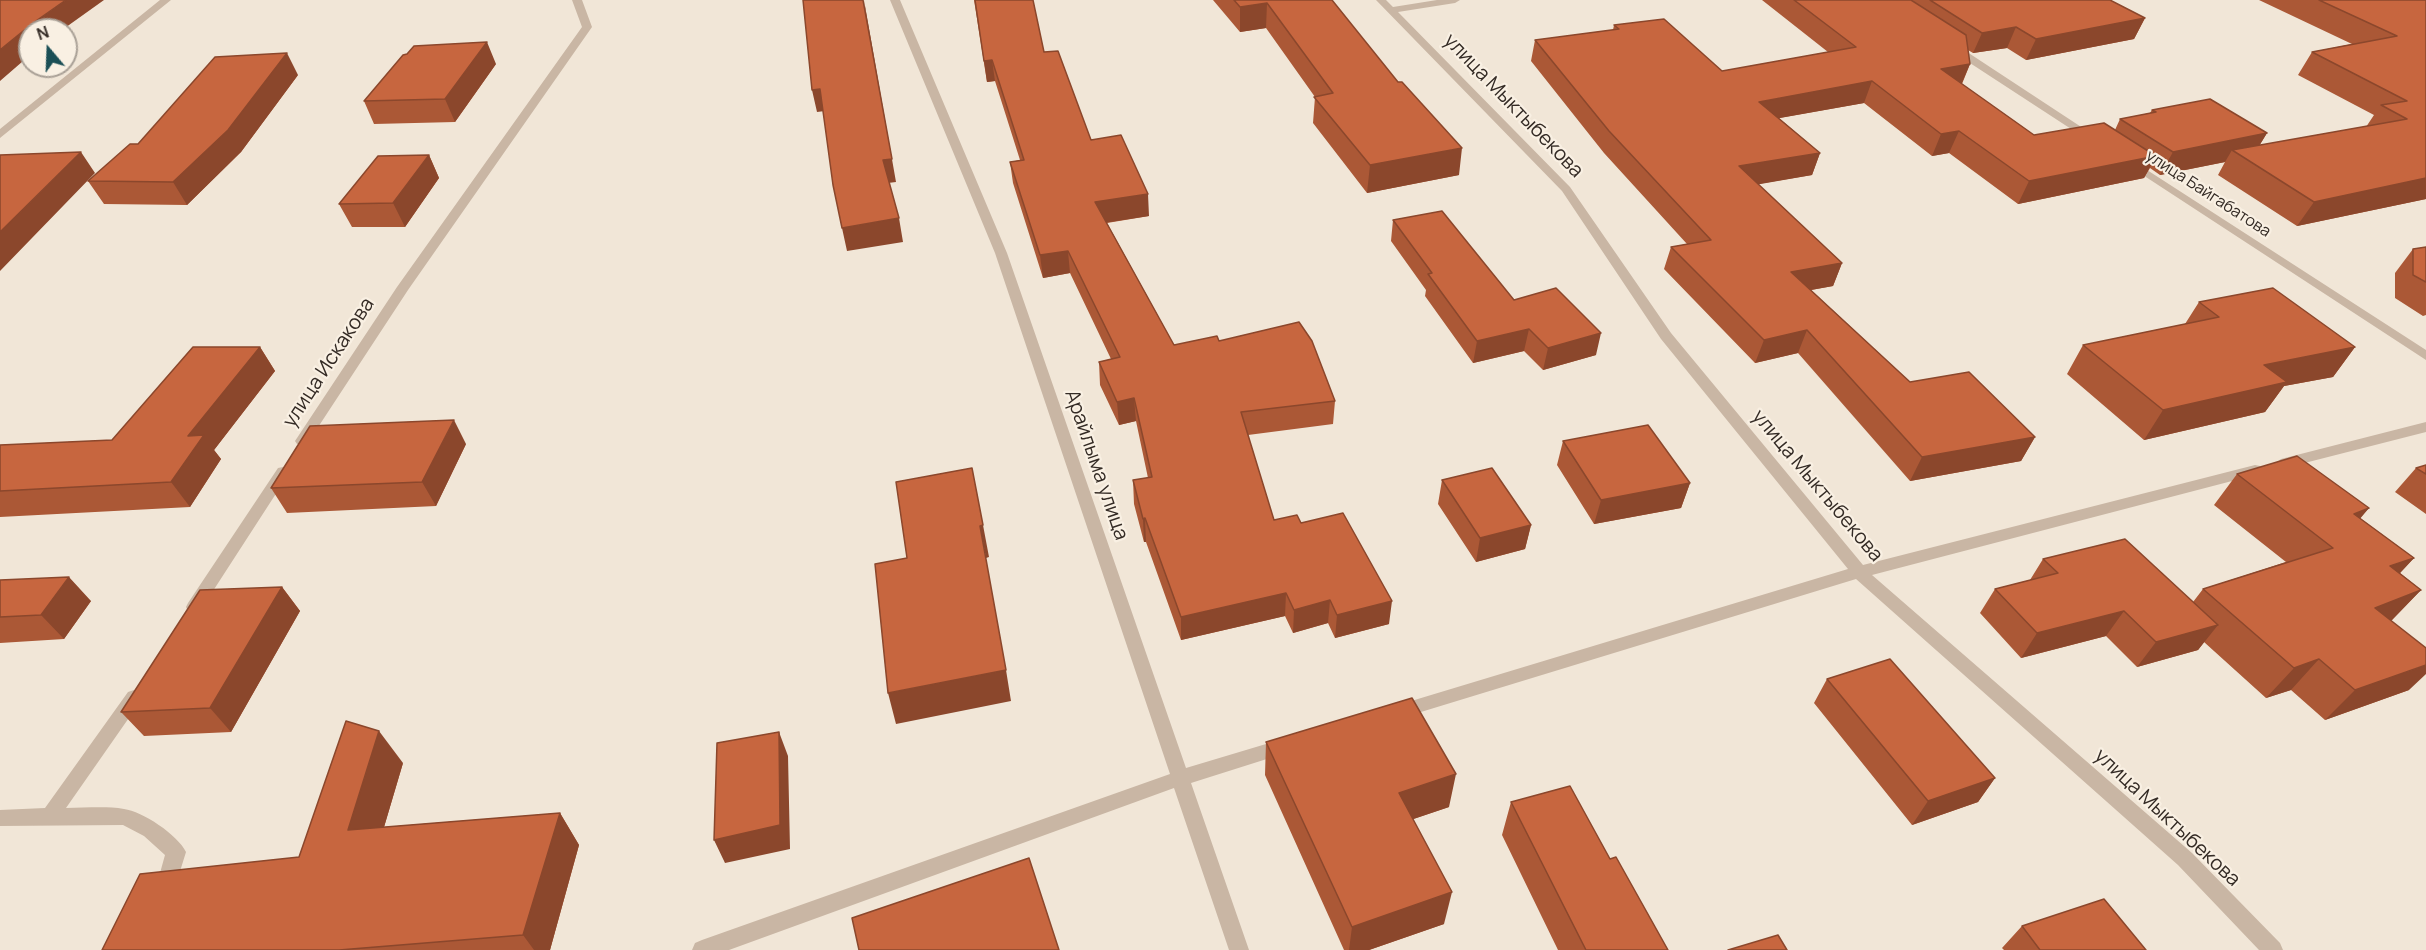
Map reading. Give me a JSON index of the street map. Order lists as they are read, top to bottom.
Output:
{
  "streets": {
    "street": [
      "улица Мыктыбекова",
      "улица Байгабатова",
      "улица Искакова",
      "Арайлыма улица"
    ]
  },
  "north": "top"
}
